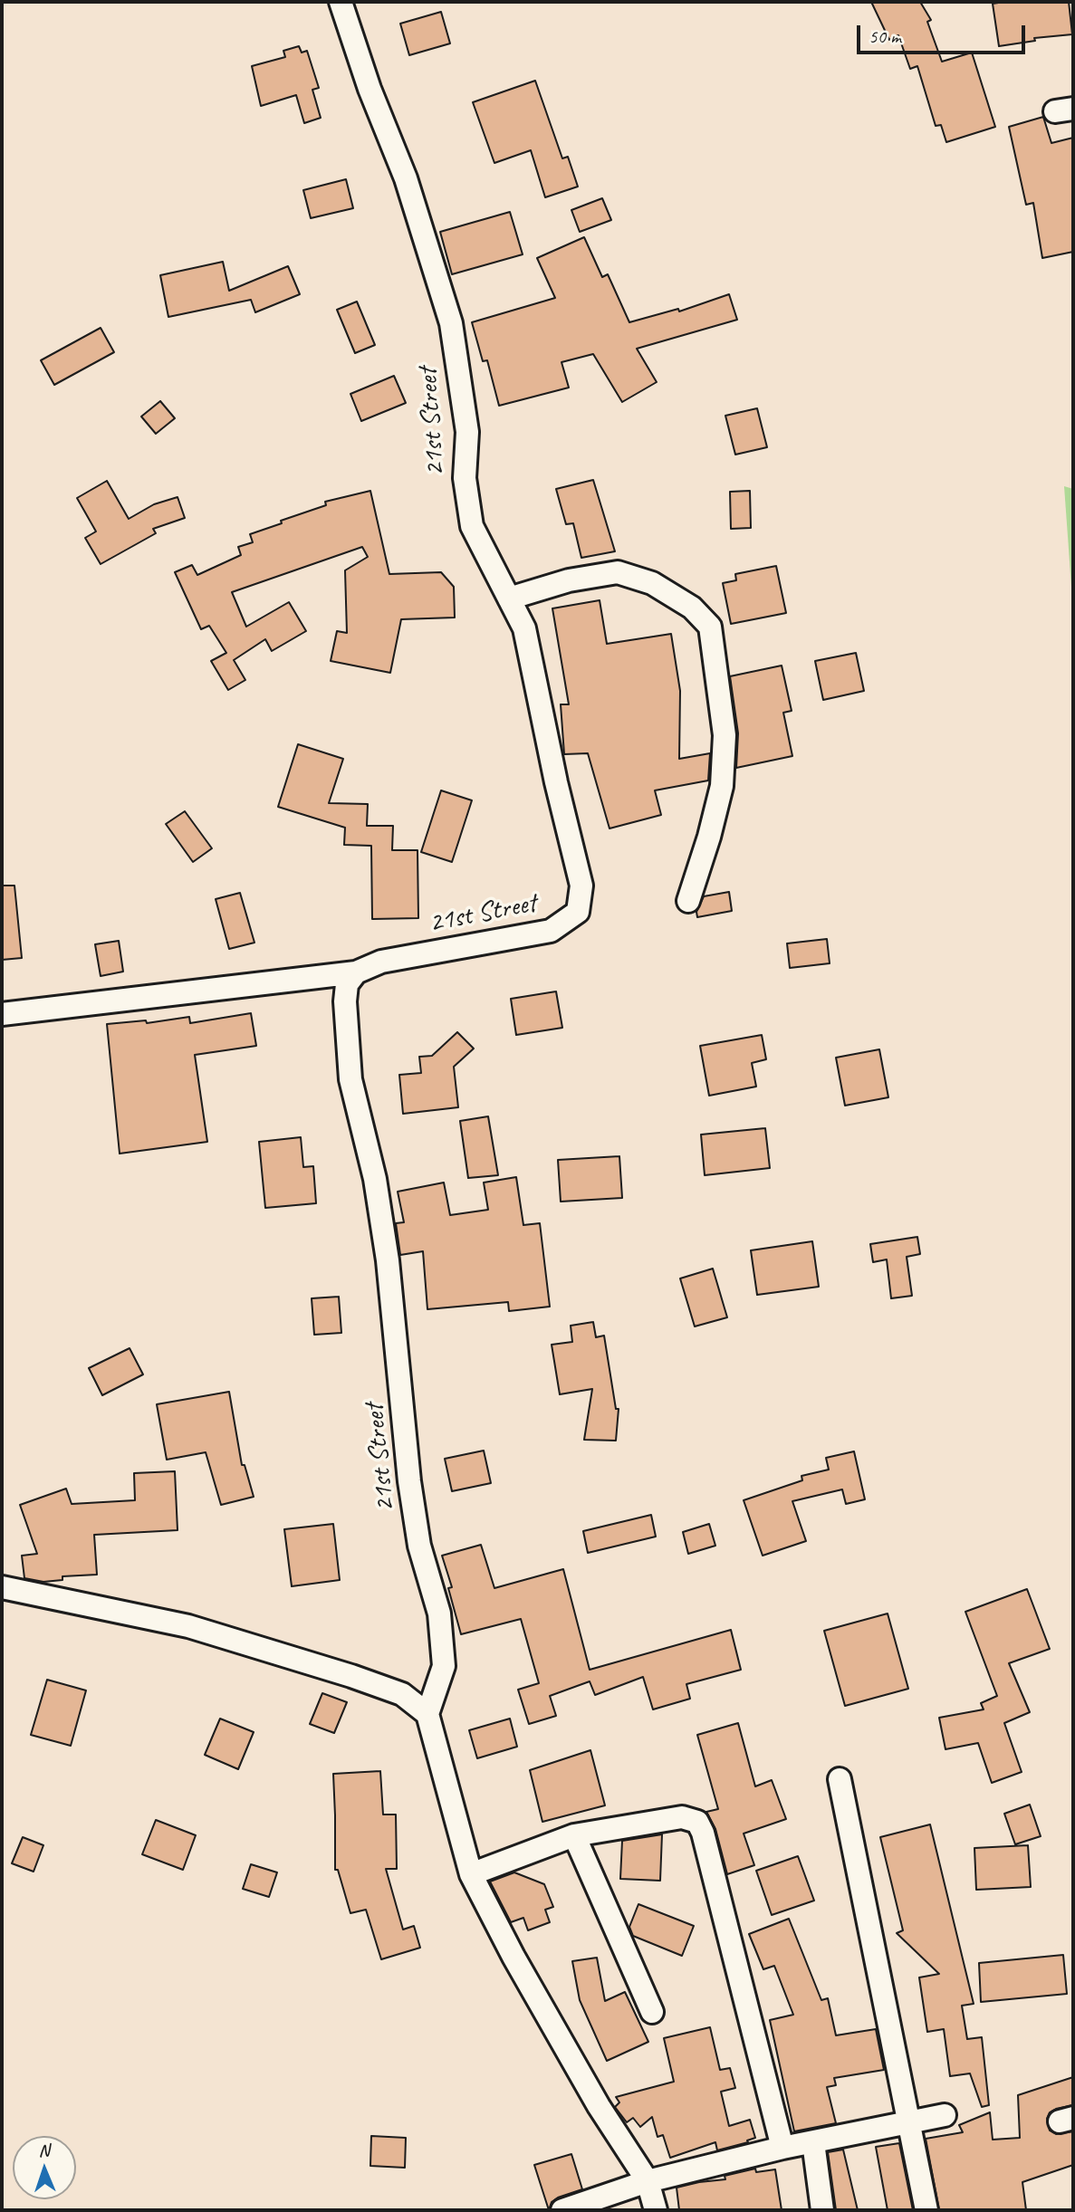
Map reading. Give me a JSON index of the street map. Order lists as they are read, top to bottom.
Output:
{
  "streets": {
    "street": ["21st Street"]
  },
  "scale_bar": "50 m",
  "north": "top"
}
